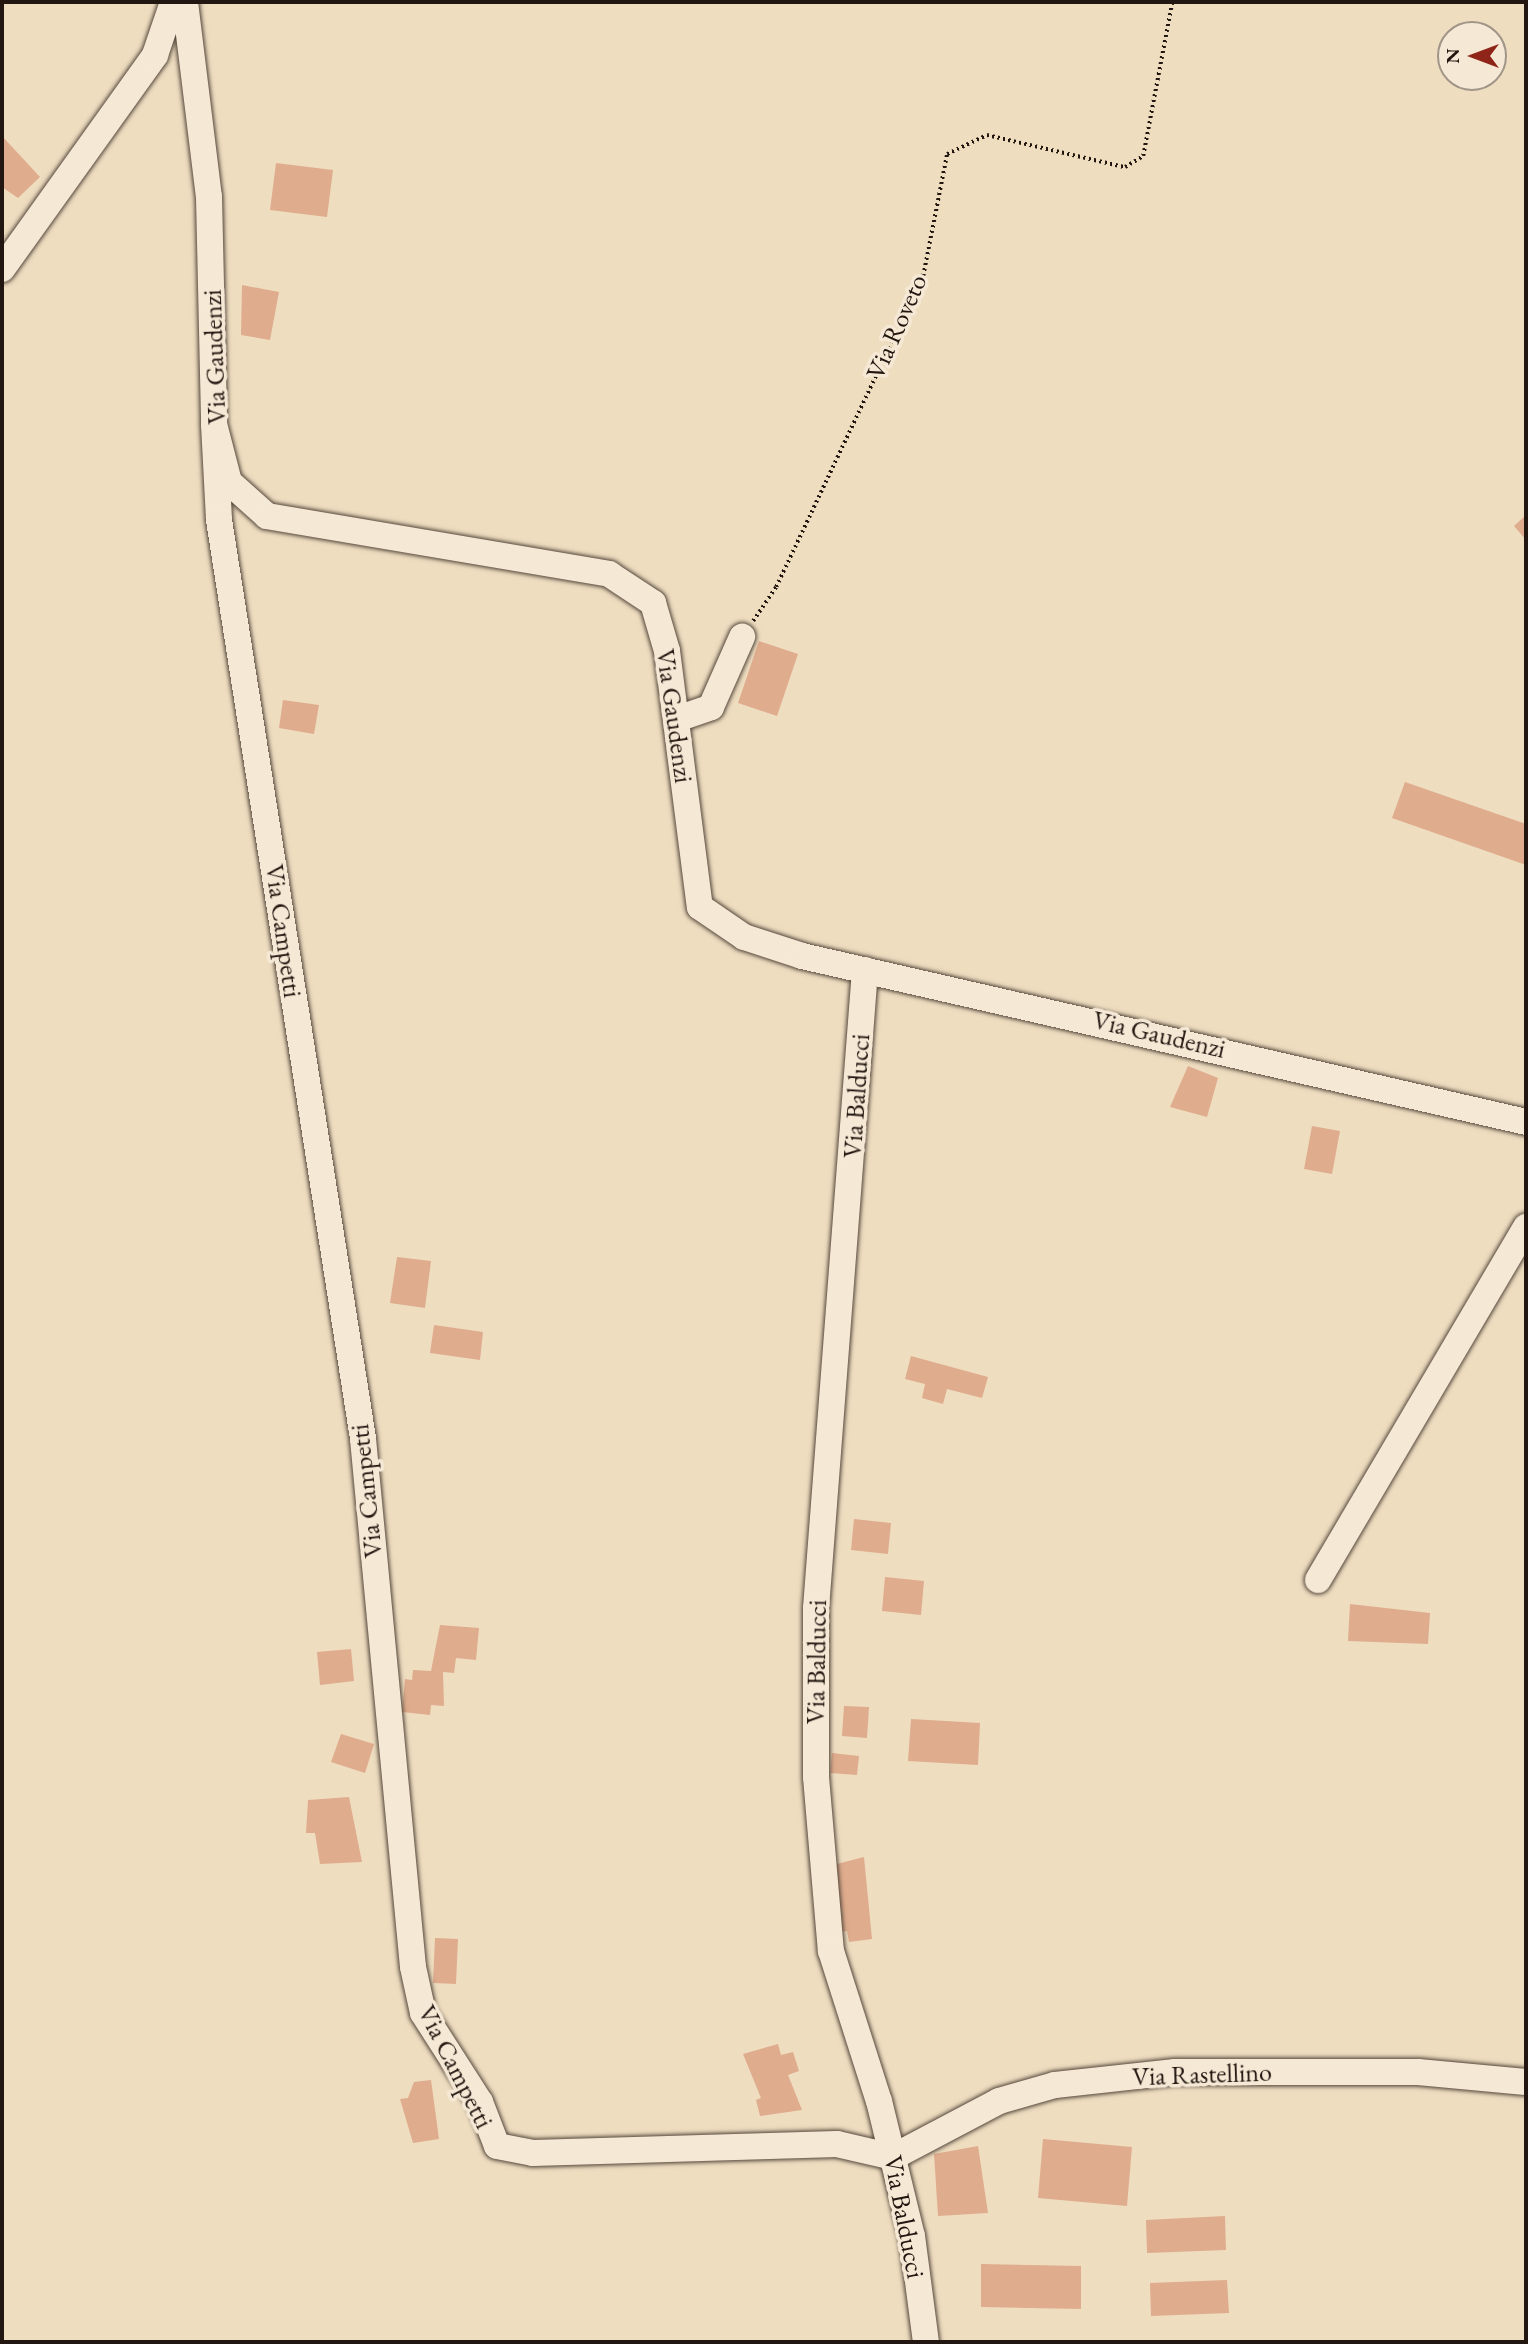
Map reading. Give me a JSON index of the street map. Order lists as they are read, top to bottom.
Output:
{
  "streets": {
    "street": [
      "Via Gaudenzi",
      "Via Campetti",
      "Via Balducci",
      "Via Rastellino"
    ],
    "path": ["Via Roveto"]
  },
  "crossings": [
    ["Via Gaudenzi", "Via Campetti"],
    ["Via Gaudenzi", "Via Balducci"],
    ["Via Campetti", "Via Balducci"],
    ["Via Campetti", "Via Rastellino"],
    ["Via Balducci", "Via Rastellino"]
  ],
  "north": "left"
}
